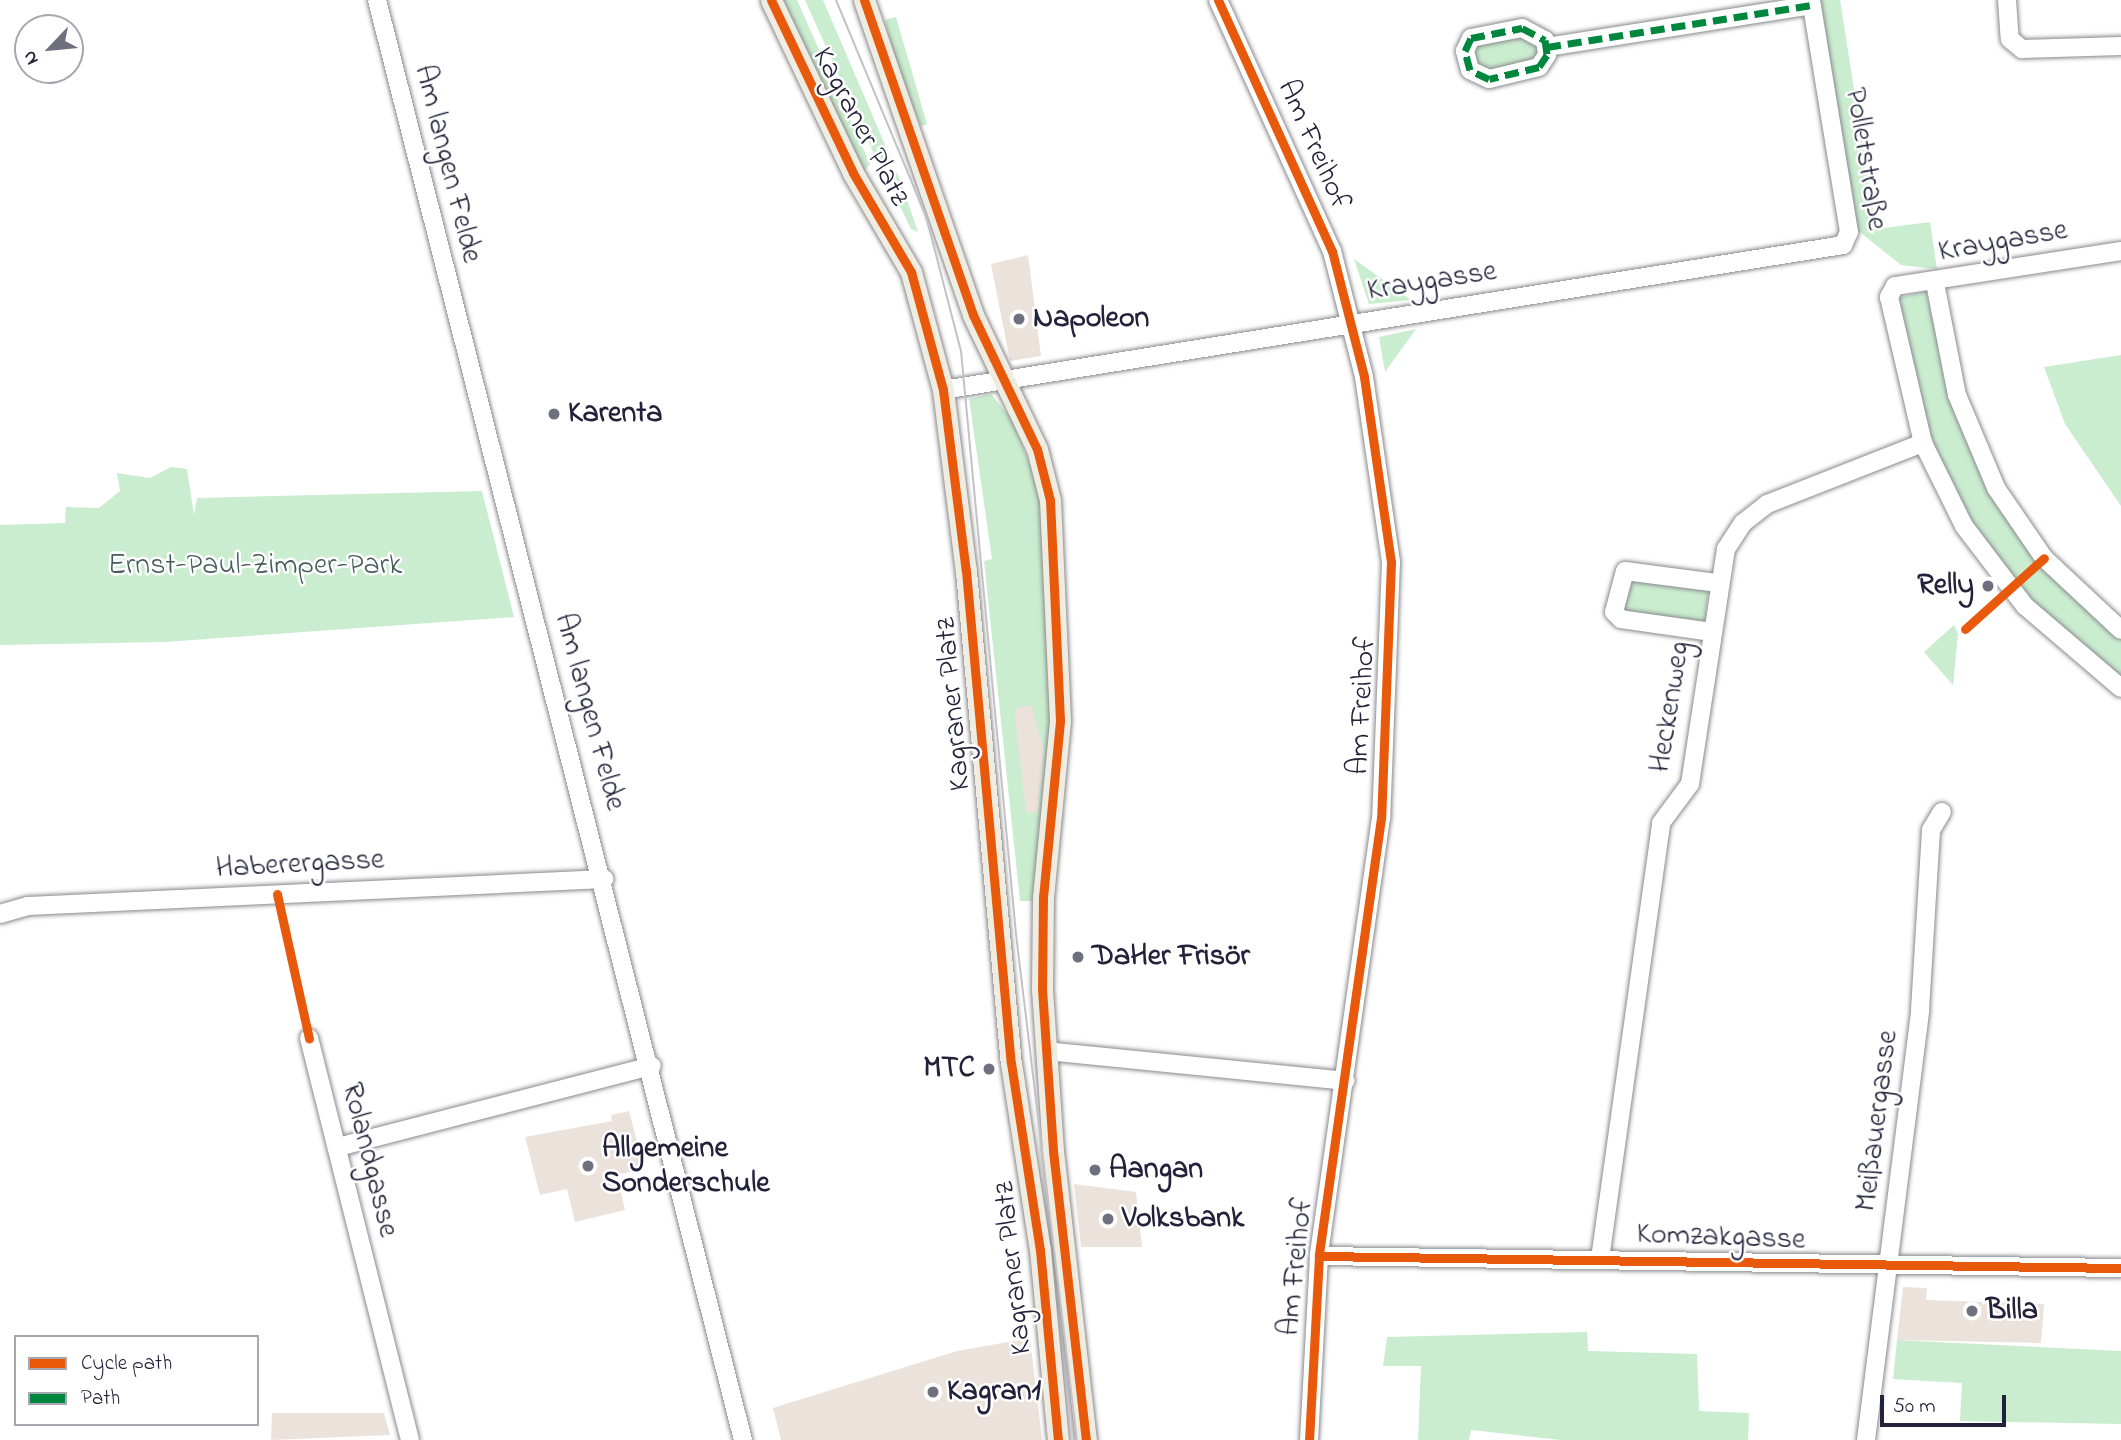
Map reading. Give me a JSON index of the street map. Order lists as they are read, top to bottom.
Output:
{
  "streets": {
    "main road": ["Kagraner Platz"],
    "street": [
      "Am Freihof",
      "Polletstraße",
      "Am langen Felde",
      "Kraygasse",
      "Heckenweg",
      "Haberergasse",
      "Meißauergasse",
      "Rolandgasse",
      "Komzakgasse"
    ]
  },
  "crossings": [
    ["Kagraner Platz", "Kraygasse"],
    ["Am Freihof", "Kraygasse"],
    ["Am Freihof", "Komzakgasse"],
    ["Polletstraße", "Kraygasse"],
    ["Am langen Felde", "Haberergasse"],
    ["Kraygasse", "Heckenweg"],
    ["Heckenweg", "Komzakgasse"],
    ["Meißauergasse", "Komzakgasse"]
  ],
  "parks": ["Ernst-Paul-Zimper-Park"],
  "places": [
    "Napoleon",
    "Karenta",
    "Relly",
    "DaHer Frisör",
    "MTC",
    "Allgemeine Sonderschule",
    "Aangan",
    "Volksbank",
    "Billa",
    "Kagran1"
  ],
  "legend": ["Cycle path", "Path"],
  "scale_bar": "50 m",
  "north": "bottom left"
}
